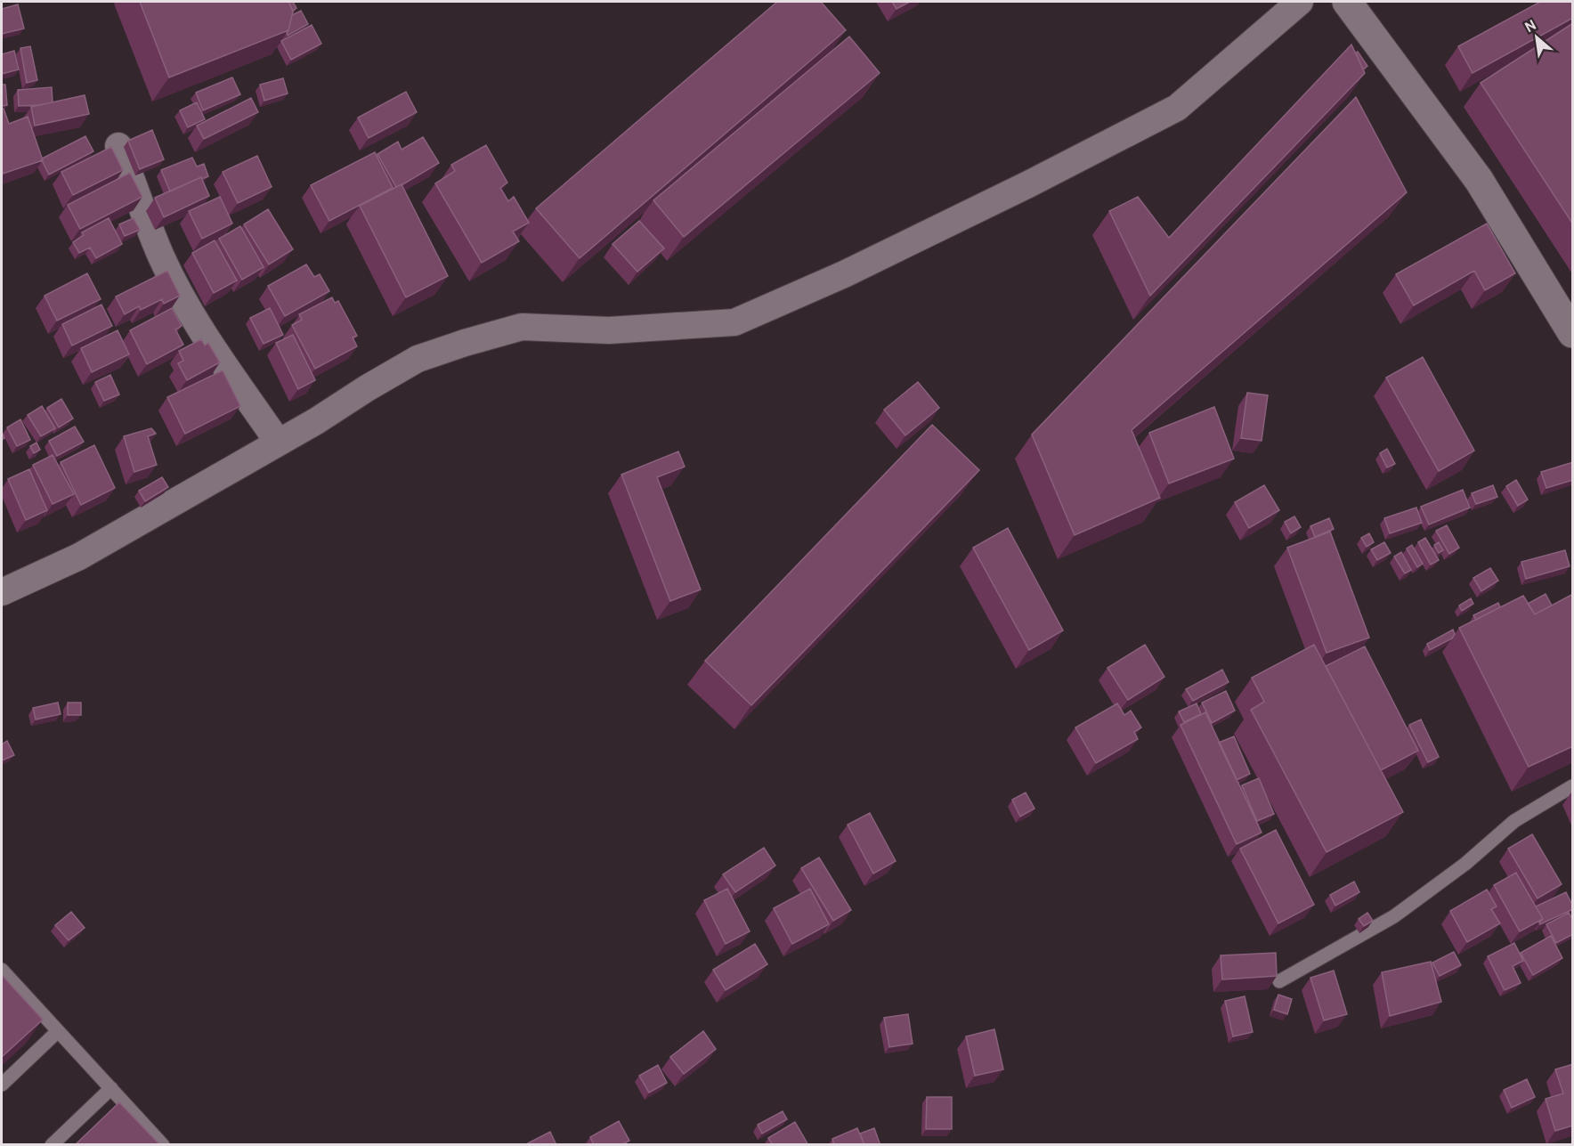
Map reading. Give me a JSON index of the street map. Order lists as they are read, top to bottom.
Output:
{
  "north": "top left"
}
